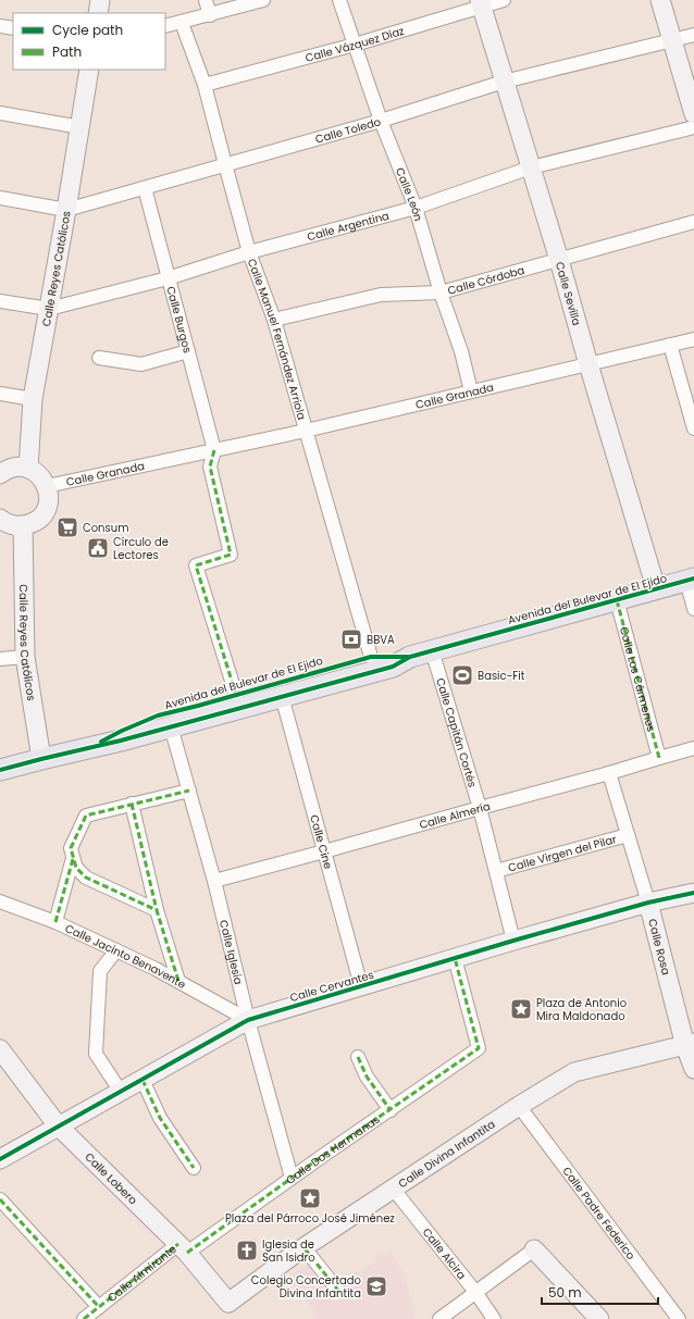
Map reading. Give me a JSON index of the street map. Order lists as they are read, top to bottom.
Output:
{
  "streets": {
    "main road": ["Avenida del Bulevar de El Ejido"],
    "street": [
      "Calle Vázquez Díaz",
      "Calle Toledo",
      "Calle León",
      "Calle Argentina",
      "Calle Reyes Católicos",
      "Calle Córdoba",
      "Calle Sevilla",
      "Calle Burgos",
      "Calle Manuel Fernández Arriola",
      "Calle Granada",
      "Calle Los Cármenes",
      "Calle Capitán Cortés",
      "Calle Almería",
      "Calle Cine",
      "Calle Virgen del Pilar",
      "Calle Rosa",
      "Calle Iglesia",
      "Calle Jacinto Benavente",
      "Calle Cervantes",
      "Calle Dos Hermanas",
      "Calle Divina Infantita",
      "Calle Lobero",
      "Calle Padre Federico",
      "Calle Alcira",
      "Calle Almirante"
    ]
  },
  "crossings": [
    ["Calle Vázquez Díaz", "Calle León"],
    ["Calle Vázquez Díaz", "Calle Sevilla"],
    ["Calle Vázquez Díaz", "Calle Manuel Fernández Arriola"],
    ["Calle Toledo", "Calle León"],
    ["Calle Toledo", "Calle Reyes Católicos"],
    ["Calle Toledo", "Calle Sevilla"],
    ["Calle Toledo", "Calle Burgos"],
    ["Calle Toledo", "Calle Manuel Fernández Arriola"],
    ["Calle León", "Calle Argentina"],
    ["Calle León", "Calle Córdoba"],
    ["Calle León", "Calle Granada"],
    ["Calle Argentina", "Calle Reyes Católicos"],
    ["Calle Argentina", "Calle Sevilla"],
    ["Calle Argentina", "Calle Burgos"],
    ["Calle Argentina", "Calle Manuel Fernández Arriola"],
    ["Calle Reyes Católicos", "Avenida del Bulevar de El Ejido"],
    ["Calle Córdoba", "Calle Sevilla"],
    ["Calle Córdoba", "Calle Manuel Fernández Arriola"],
    ["Calle Sevilla", "Calle Granada"],
    ["Calle Sevilla", "Avenida del Bulevar de El Ejido"],
    ["Calle Burgos", "Calle Granada"],
    ["Calle Manuel Fernández Arriola", "Calle Granada"],
    ["Calle Manuel Fernández Arriola", "Avenida del Bulevar de El Ejido"],
    ["Avenida del Bulevar de El Ejido", "Calle Los Cármenes"],
    ["Avenida del Bulevar de El Ejido", "Calle Capitán Cortés"],
    ["Avenida del Bulevar de El Ejido", "Calle Cine"],
    ["Avenida del Bulevar de El Ejido", "Calle Iglesia"],
    ["Calle Los Cármenes", "Calle Almería"],
    ["Calle Capitán Cortés", "Calle Almería"],
    ["Calle Capitán Cortés", "Calle Virgen del Pilar"],
    ["Calle Capitán Cortés", "Calle Cervantes"],
    ["Calle Almería", "Calle Cine"],
    ["Calle Almería", "Calle Rosa"],
    ["Calle Almería", "Calle Iglesia"],
    ["Calle Cine", "Calle Cervantes"],
    ["Calle Virgen del Pilar", "Calle Rosa"],
    ["Calle Rosa", "Calle Cervantes"],
    ["Calle Rosa", "Calle Divina Infantita"],
    ["Calle Iglesia", "Calle Jacinto Benavente"],
    ["Calle Iglesia", "Calle Cervantes"],
    ["Calle Iglesia", "Calle Dos Hermanas"],
    ["Calle Jacinto Benavente", "Calle Cervantes"],
    ["Calle Cervantes", "Calle Dos Hermanas"],
    ["Calle Cervantes", "Calle Lobero"],
    ["Calle Dos Hermanas", "Calle Lobero"],
    ["Calle Dos Hermanas", "Calle Almirante"],
    ["Calle Divina Infantita", "Calle Lobero"],
    ["Calle Divina Infantita", "Calle Padre Federico"],
    ["Calle Divina Infantita", "Calle Alcira"],
    ["Calle Lobero", "Calle Almirante"]
  ],
  "places": {
    "supermarket": ["Consum"],
    "public building": ["Círculo de Lectores"],
    "bank": ["BBVA"],
    "sports": ["Basic-Fit"],
    "place": ["Plaza de Antonio Mira Maldonado", "Plaza del Párroco José Jiménez"],
    "church": ["Iglesia de San Isidro"],
    "school or university": ["Colegio Concertado Divina Infantita"]
  },
  "legend": ["Cycle path", "Path"],
  "scale_bar": "50 m"
}
